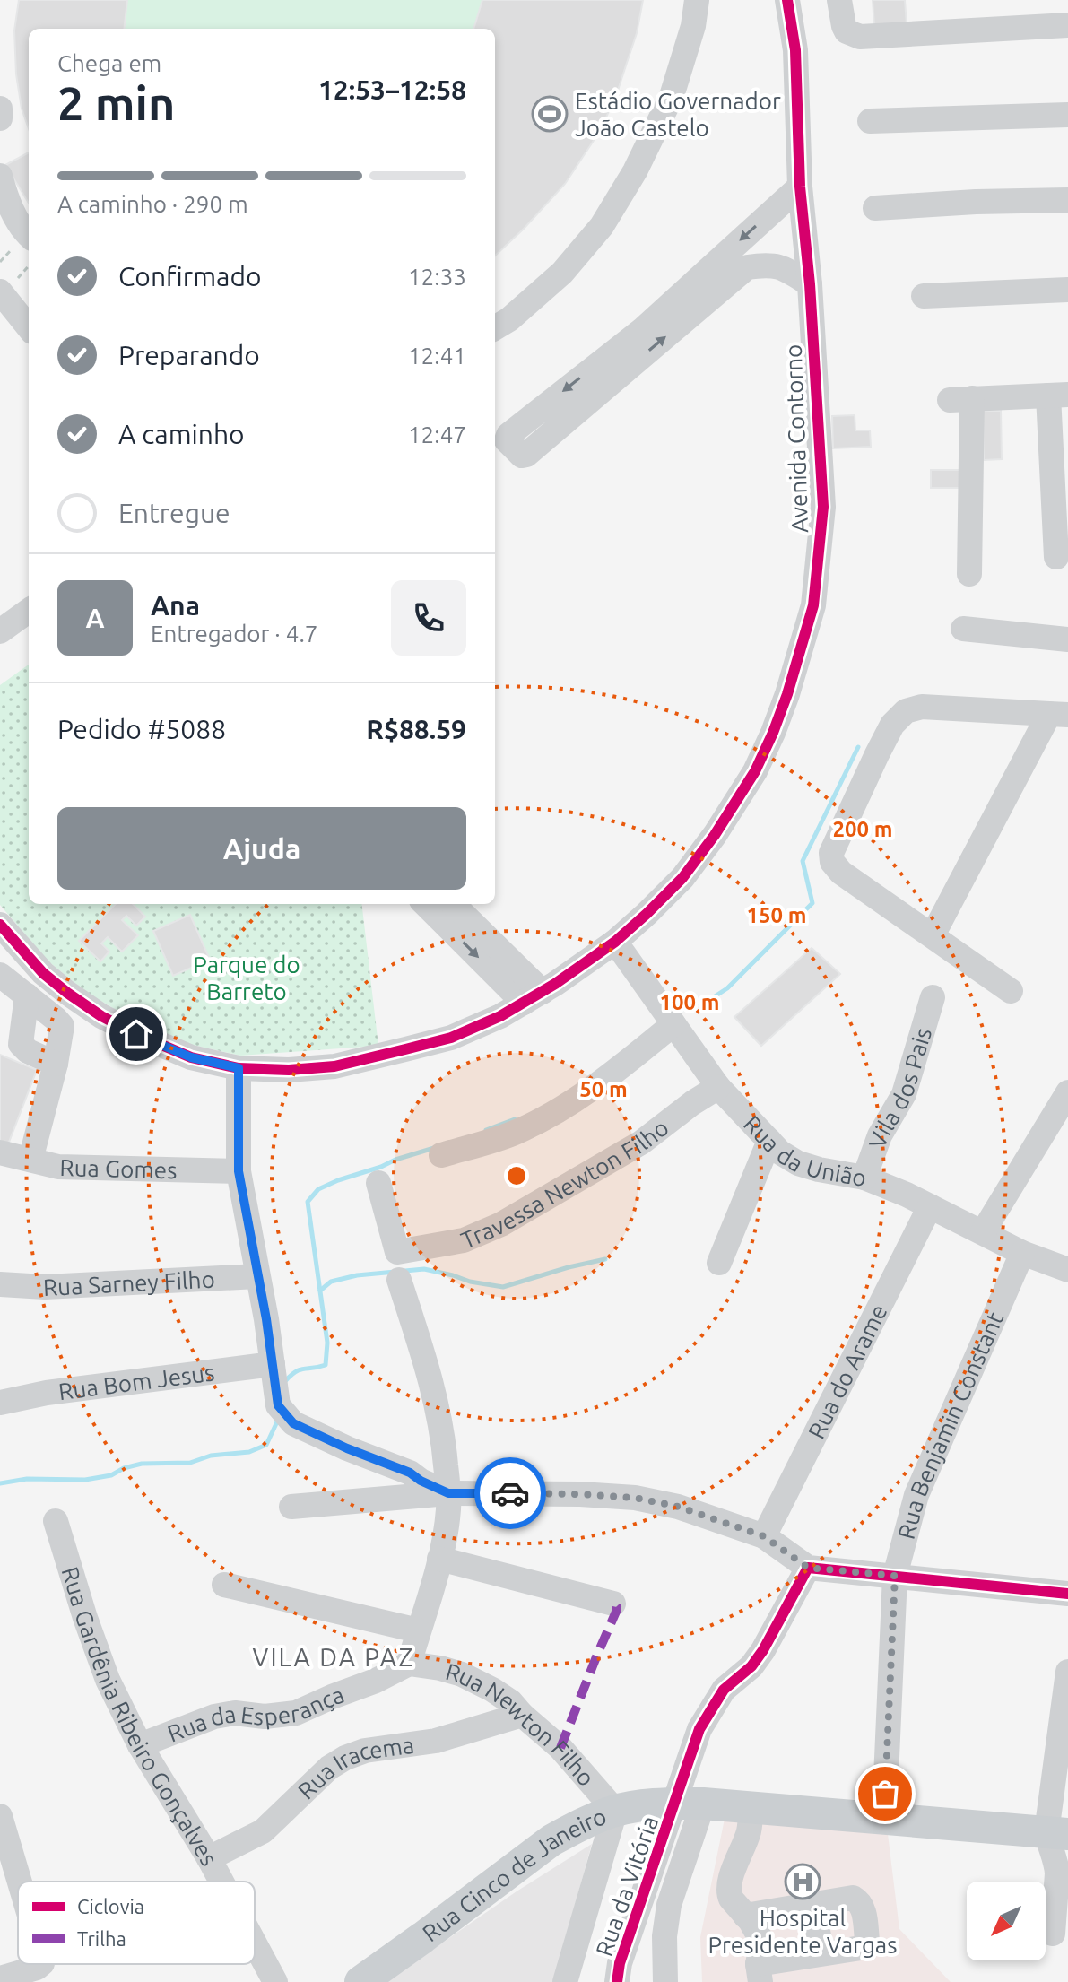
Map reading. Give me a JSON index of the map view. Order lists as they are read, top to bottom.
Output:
{
  "streets": {
    "main road": ["Rua Cinco de Janeiro"],
    "street": [
      "Avenida Contorno",
      "Vila dos Pais",
      "Rua da União",
      "Rua Gomes",
      "Travessa Newton Filho",
      "Rua Sarney Filho",
      "Rua do Arame",
      "Rua Bom Jesus",
      "Rua Benjamin Constant",
      "Rua da Esperança",
      "Rua Gardênia Ribeiro Gonçalves",
      "Rua Newton Filho",
      "Rua Iracema",
      "Rua da Vitória"
    ]
  },
  "crossings": [
    ["Avenida Contorno", "Rua da União"],
    ["Vila dos Pais", "Rua da União"],
    ["Rua da União", "Travessa Newton Filho"],
    ["Rua da União", "Rua do Arame"],
    ["Rua da União", "Rua Benjamin Constant"],
    ["Rua Benjamin Constant", "Rua Cinco de Janeiro"],
    ["Rua da Esperança", "Rua Gardênia Ribeiro Gonçalves"],
    ["Rua da Esperança", "Rua Newton Filho"],
    ["Rua Gardênia Ribeiro Gonçalves", "Rua Iracema"],
    ["Rua Newton Filho", "Rua Iracema"],
    ["Rua Newton Filho", "Rua Cinco de Janeiro"],
    ["Rua Cinco de Janeiro", "Rua da Vitória"]
  ],
  "districts": ["VILA DA PAZ"],
  "parks": ["Parque do Barreto"],
  "places": {
    "sports": ["Estádio Governador João Castelo"],
    "hospital": ["Hospital Presidente Vargas"]
  },
  "legend": ["Ciclovia", "Trilha"],
  "north": "bottom left",
  "page": {
    "heading": ["2 min", "Chega em", "12:53–12:58"],
    "panel": [
      "Ana",
      "Entregador · 4.7",
      "Pedido #5088",
      "R$88.59"
    ],
    "bar": "A caminho · 290 m",
    "list": [
      ["Confirmado", "12:33"],
      ["Preparando", "12:41"],
      ["A caminho", "12:47"],
      "Entregue"
    ],
    "round": "A",
    "buttons": "Ajuda"
  },
  "rings": [
    "200 m",
    "150 m",
    "100 m",
    "50 m"
  ]
}
